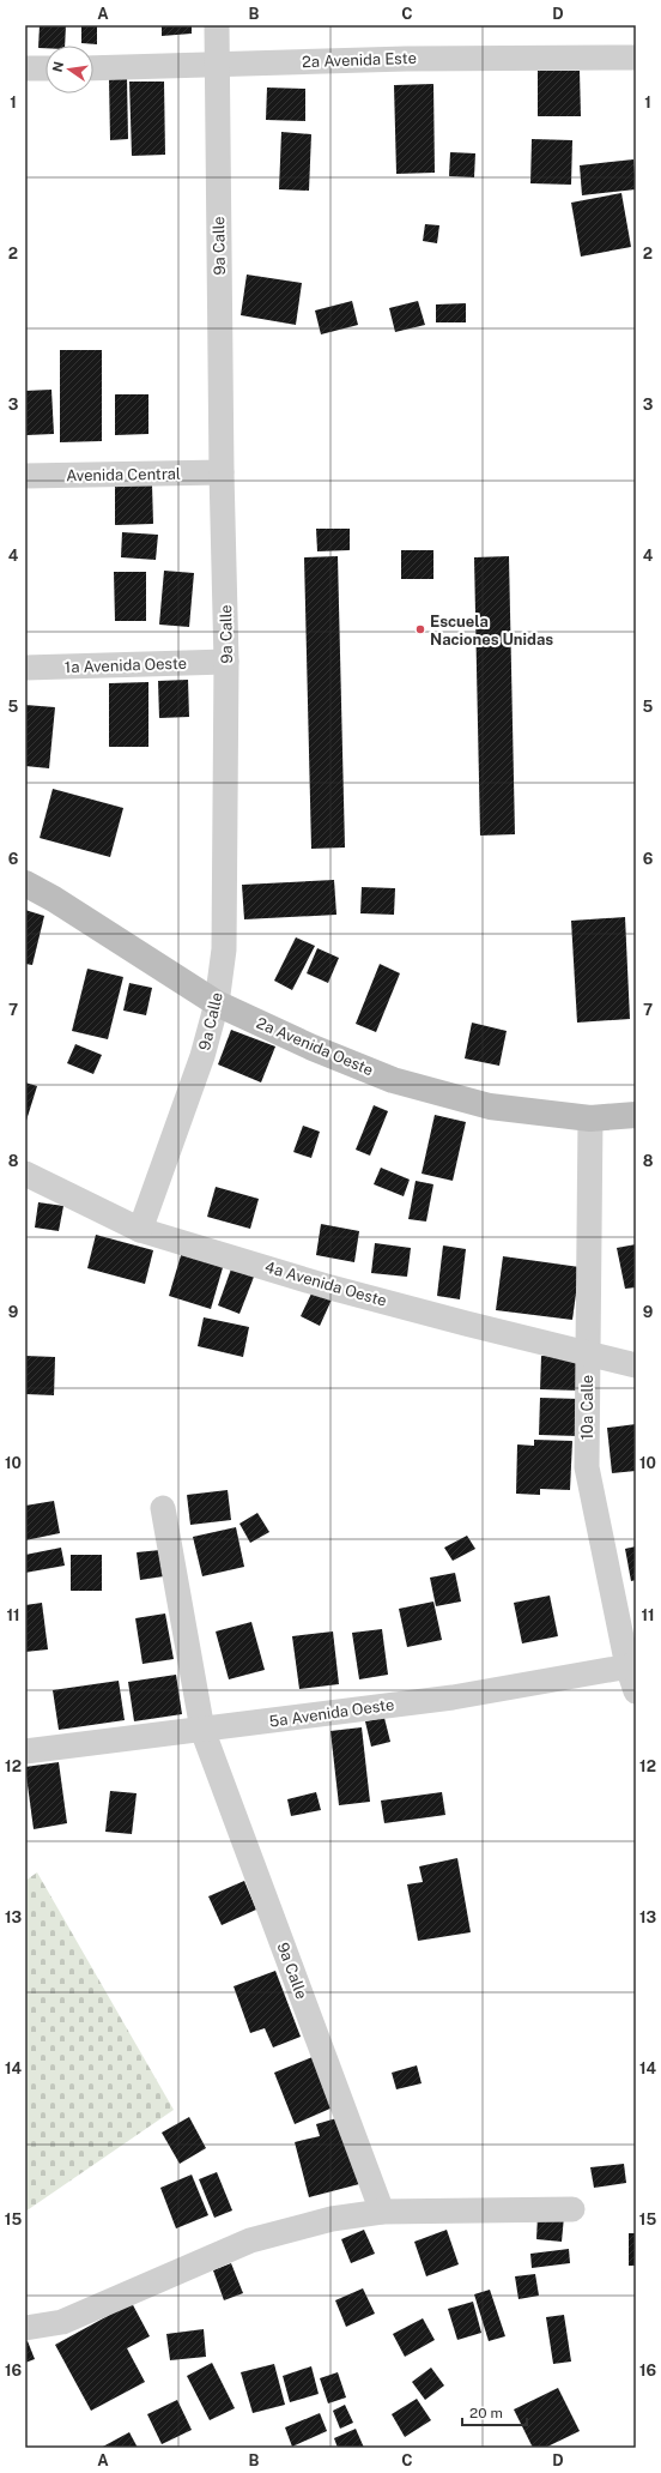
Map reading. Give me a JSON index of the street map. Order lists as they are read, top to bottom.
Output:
{
  "streets": {
    "street": [
      "2a Avenida Este",
      "9a Calle",
      "Avenida Central",
      "1a Avenida Oeste",
      "2a Avenida Oeste",
      "4a Avenida Oeste",
      "10a Calle",
      "5a Avenida Oeste"
    ]
  },
  "crossings": [
    ["2a Avenida Este", "9a Calle"],
    ["9a Calle", "Avenida Central"],
    ["9a Calle", "1a Avenida Oeste"],
    ["9a Calle", "2a Avenida Oeste"],
    ["9a Calle", "4a Avenida Oeste"],
    ["9a Calle", "5a Avenida Oeste"],
    ["2a Avenida Oeste", "10a Calle"],
    ["4a Avenida Oeste", "10a Calle"],
    ["10a Calle", "5a Avenida Oeste"]
  ],
  "places": ["Escuela Naciones Unidas"],
  "scale_bar": "20 m",
  "north": "left",
  "grid": {
    "columns": [
      "A",
      "B",
      "C",
      "D"
    ],
    "rows": [
      "1",
      "2",
      "3",
      "4",
      "5",
      "6",
      "7",
      "8",
      "9",
      "10",
      "11",
      "12",
      "13",
      "14",
      "15",
      "16"
    ]
  }
}
